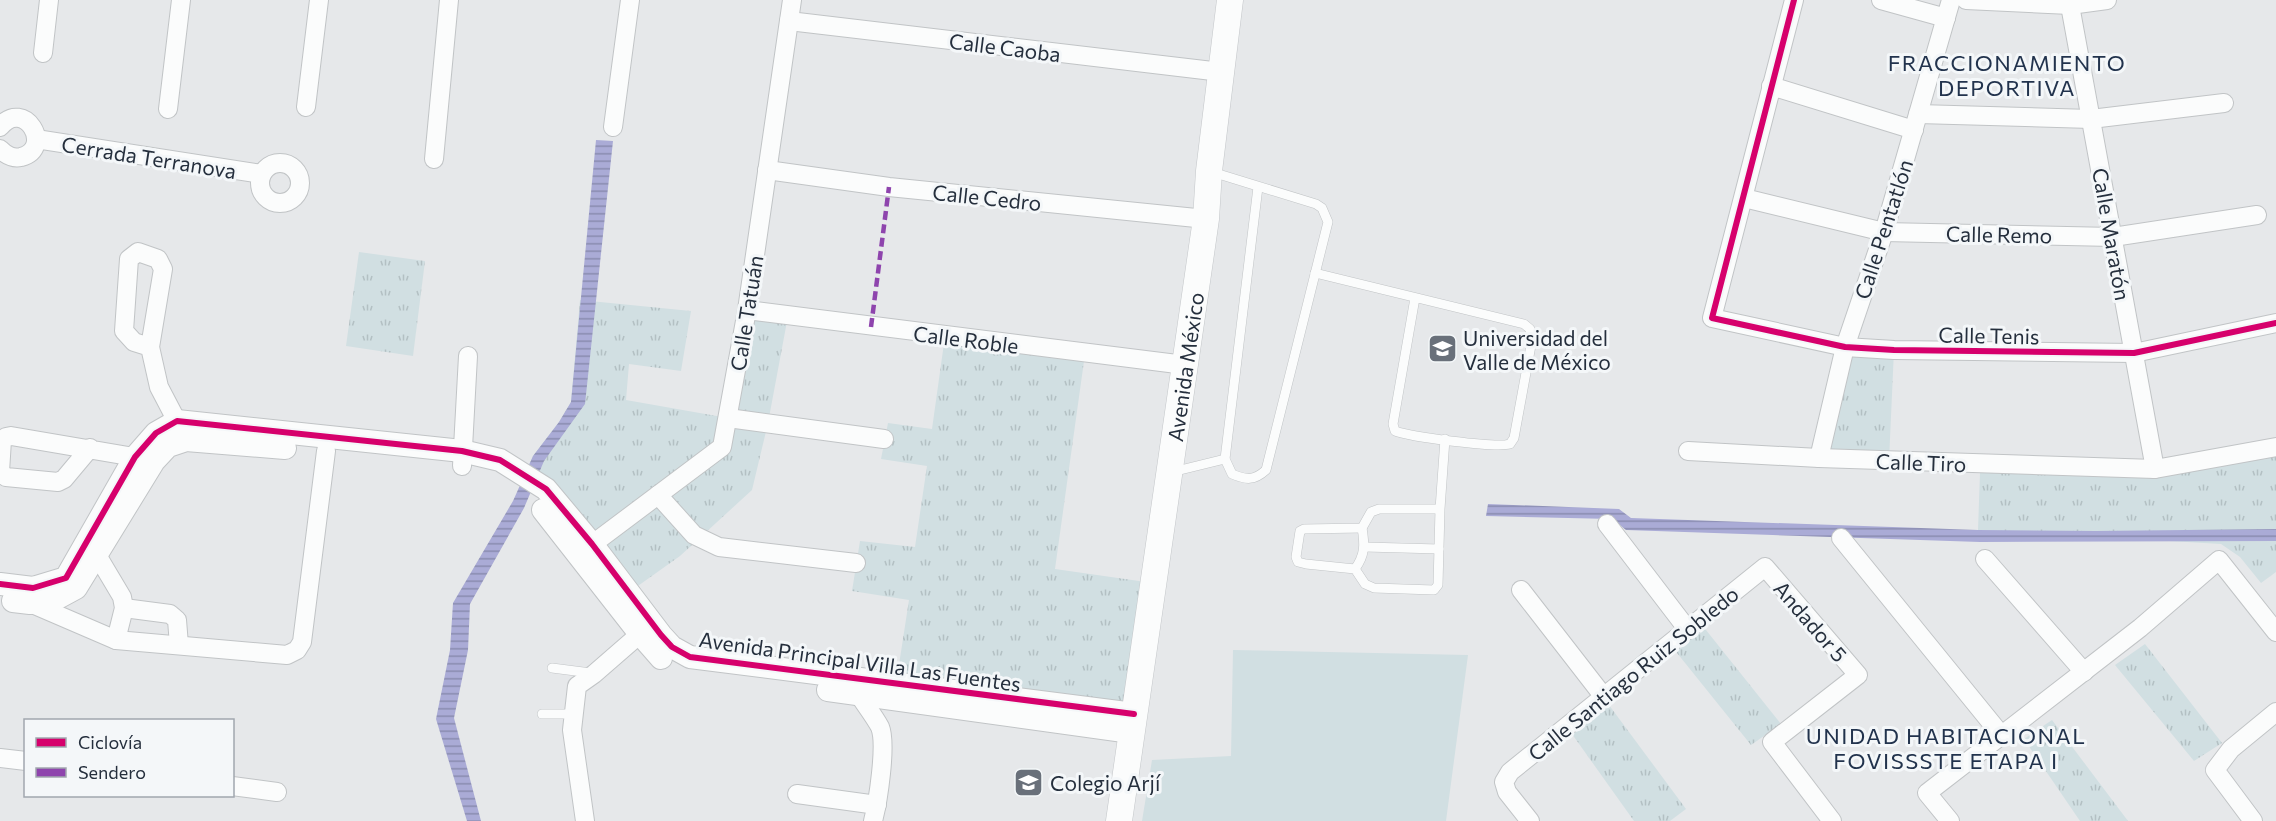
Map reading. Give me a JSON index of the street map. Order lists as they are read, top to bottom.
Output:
{
  "streets": {
    "main road": ["Avenida México"],
    "street": [
      "Calle Caoba",
      "Cerrada Terranova",
      "Calle Cedro",
      "Calle Pentatlón",
      "Calle Remo",
      "Calle Maratón",
      "Calle Tatuán",
      "Calle Tenis",
      "Calle Roble",
      "Calle Tiro",
      "Andador 5",
      "Avenida Principal Villa Las Fuentes",
      "Calle Santiago Ruiz Sobledo"
    ]
  },
  "crossings": [
    ["Calle Caoba", "Calle Tatuán"],
    ["Calle Caoba", "Avenida México"],
    ["Calle Cedro", "Calle Tatuán"],
    ["Calle Cedro", "Avenida México"],
    ["Calle Pentatlón", "Calle Remo"],
    ["Calle Pentatlón", "Calle Tenis"],
    ["Calle Pentatlón", "Calle Tiro"],
    ["Calle Remo", "Calle Maratón"],
    ["Calle Remo", "Calle Tenis"],
    ["Calle Maratón", "Calle Tenis"],
    ["Calle Maratón", "Calle Tiro"],
    ["Calle Tatuán", "Calle Roble"],
    ["Calle Tatuán", "Avenida Principal Villa Las Fuentes"],
    ["Calle Roble", "Avenida México"],
    ["Avenida México", "Avenida Principal Villa Las Fuentes"],
    ["Andador 5", "Calle Santiago Ruiz Sobledo"]
  ],
  "districts": ["FRACCIONAMIENTO DEPORTIVA", "UNIDAD HABITACIONAL FOVISSSTE ETAPA I"],
  "places": {
    "school or university": ["Universidad del Valle de México", "Colegio Arjí"]
  },
  "legend": ["Ciclovía", "Sendero"]
}
